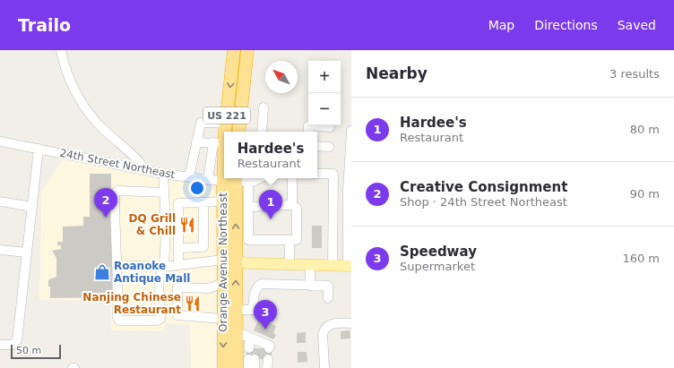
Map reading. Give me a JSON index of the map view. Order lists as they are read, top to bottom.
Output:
{
  "streets": {
    "highway": ["US 221", "Orange Avenue Northeast"],
    "street": ["24th Street Northeast"]
  },
  "crossings": [
    ["24th Street Northeast", "Orange Avenue Northeast"]
  ],
  "places": {
    "restaurant": ["DQ Grill & Chill", "Nanjing Chinese Restaurant"],
    "shop": ["Roanoke Antique Mall"]
  },
  "scale_bar": "50 m",
  "north": "top left",
  "page": {
    "header": "Trailo",
    "nav": ["Map", "Directions", "Saved"],
    "heading": ["Nearby", "3 results"],
    "map_buttons": ["+", "−"],
    "list": [
      {
        "mark": "1",
        "name": "Hardee's",
        "note": "Restaurant",
        "value": "80 m"
      },
      {
        "mark": "2",
        "name": "Creative Consignment",
        "note": "Shop · 24th Street Northeast",
        "value": "90 m"
      },
      {
        "mark": "3",
        "name": "Speedway",
        "note": "Supermarket",
        "value": "160 m"
      }
    ],
    "popup": ["Hardee's", "Restaurant"],
    "pins": ["2", "1", "3"],
    "scale": "50 m"
  }
}
